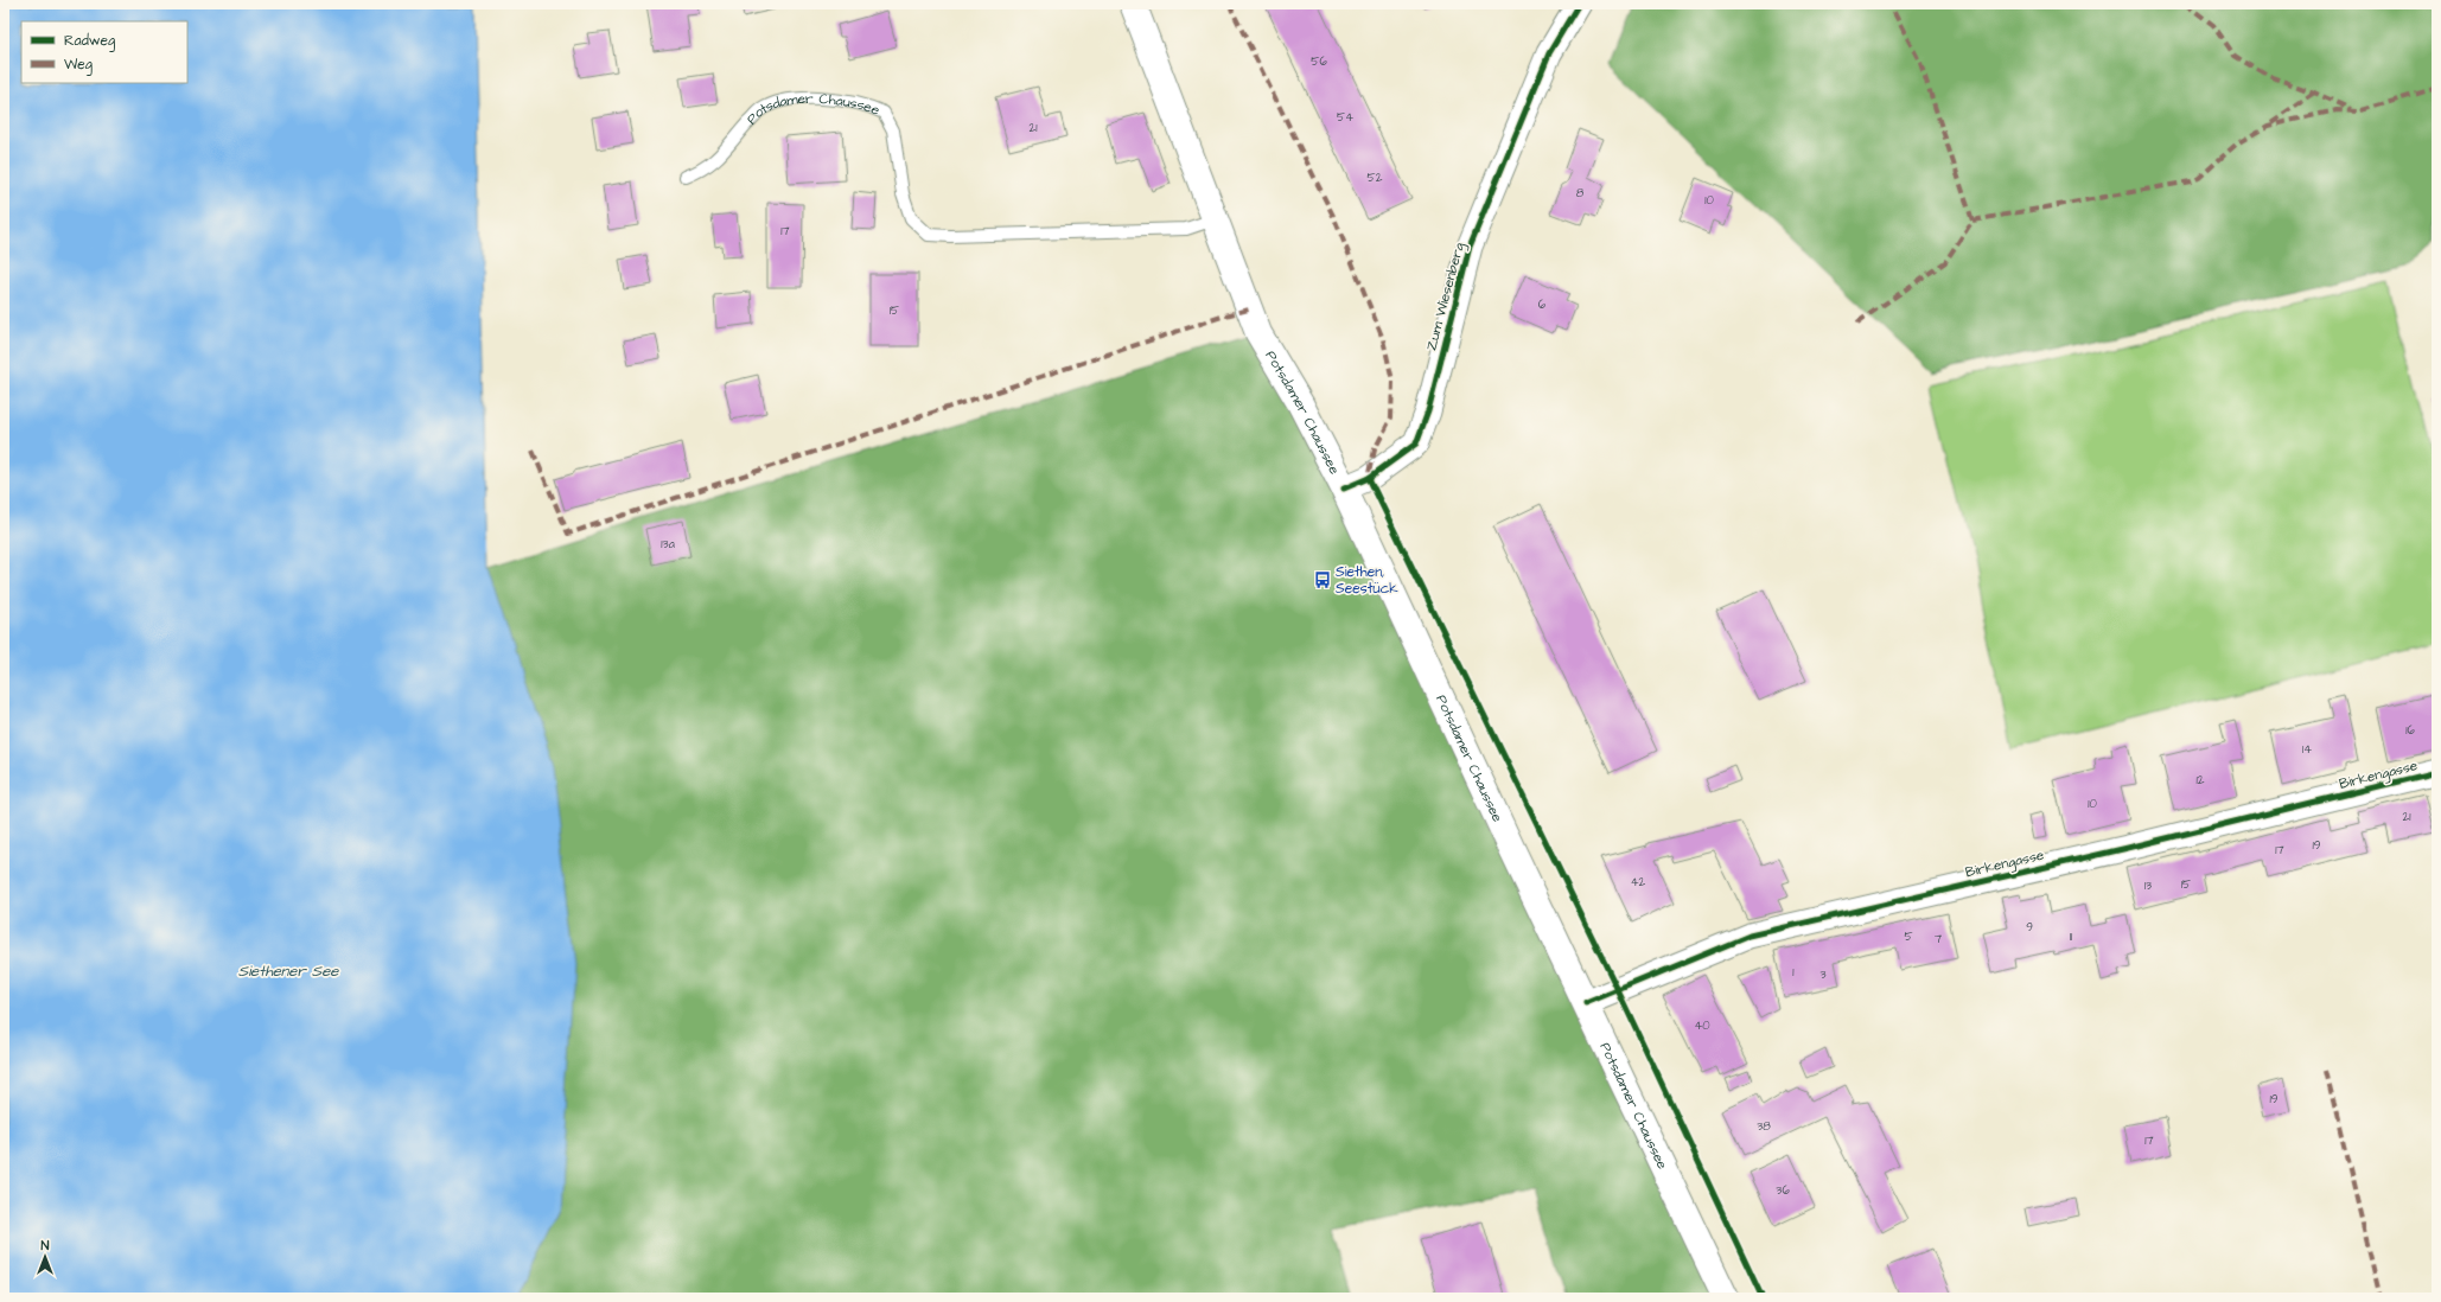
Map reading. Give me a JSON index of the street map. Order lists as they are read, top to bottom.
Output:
{
  "streets": {
    "main road": ["Potsdamer Chaussee"],
    "street": ["Zum Wiesenberg", "Birkengasse"]
  },
  "crossings": [
    ["Potsdamer Chaussee", "Zum Wiesenberg"],
    ["Potsdamer Chaussee", "Birkengasse"]
  ],
  "water": ["Siethener See"],
  "places": {
    "bus stop": ["Siethen, Seestück"]
  },
  "house_numbers": [
    "56",
    "54",
    "21",
    "52",
    "8",
    "10",
    "17",
    "6",
    "15",
    "13a",
    "16",
    "14",
    "12",
    "10",
    "21",
    "19",
    "17",
    "42",
    "15",
    "13",
    "9",
    "5",
    "11",
    "7",
    "1",
    "3",
    "40",
    "19",
    "38",
    "17",
    "36"
  ],
  "legend": ["Radweg", "Weg"],
  "north": "top"
}
